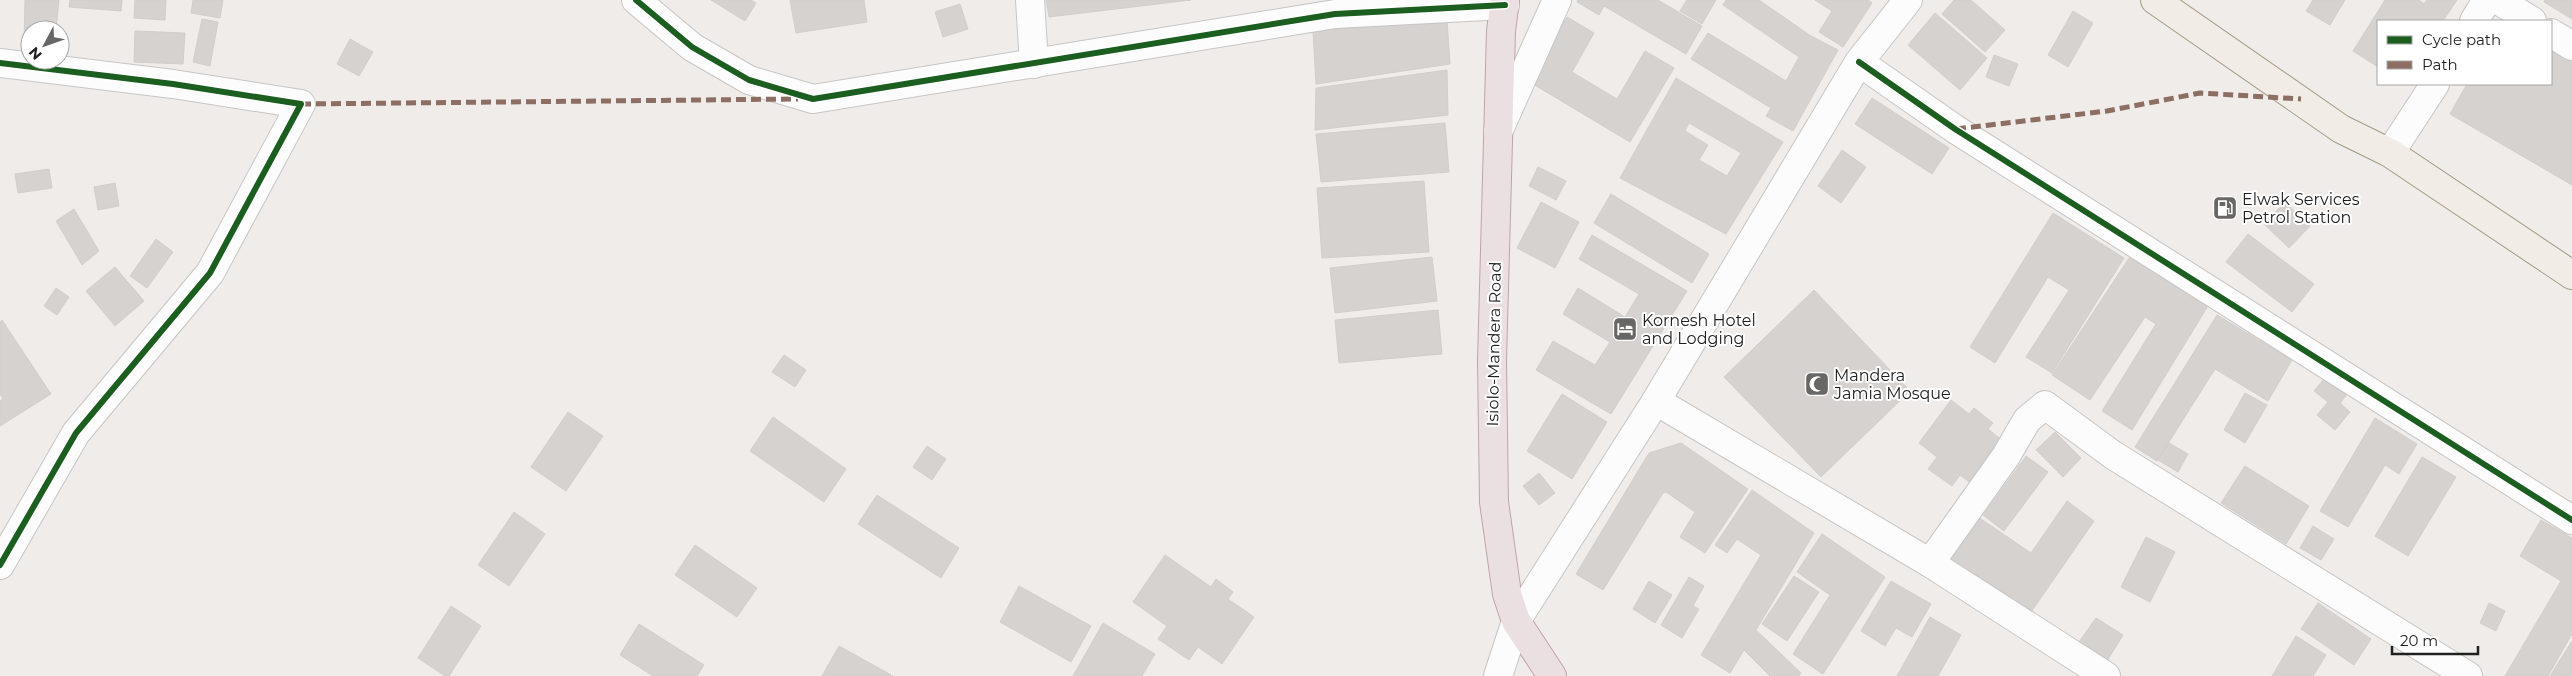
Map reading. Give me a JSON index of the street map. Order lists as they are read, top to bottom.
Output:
{
  "streets": {
    "highway": ["Isiolo-Mandera Road"]
  },
  "places": {
    "fuel station": ["Elwak Services Petrol Station"],
    "hotel": ["Kornesh Hotel and Lodging"],
    "mosque": ["Mandera Jamia Mosque"]
  },
  "legend": ["Cycle path", "Path"],
  "scale_bar": "20 m",
  "north": "bottom left"
}
